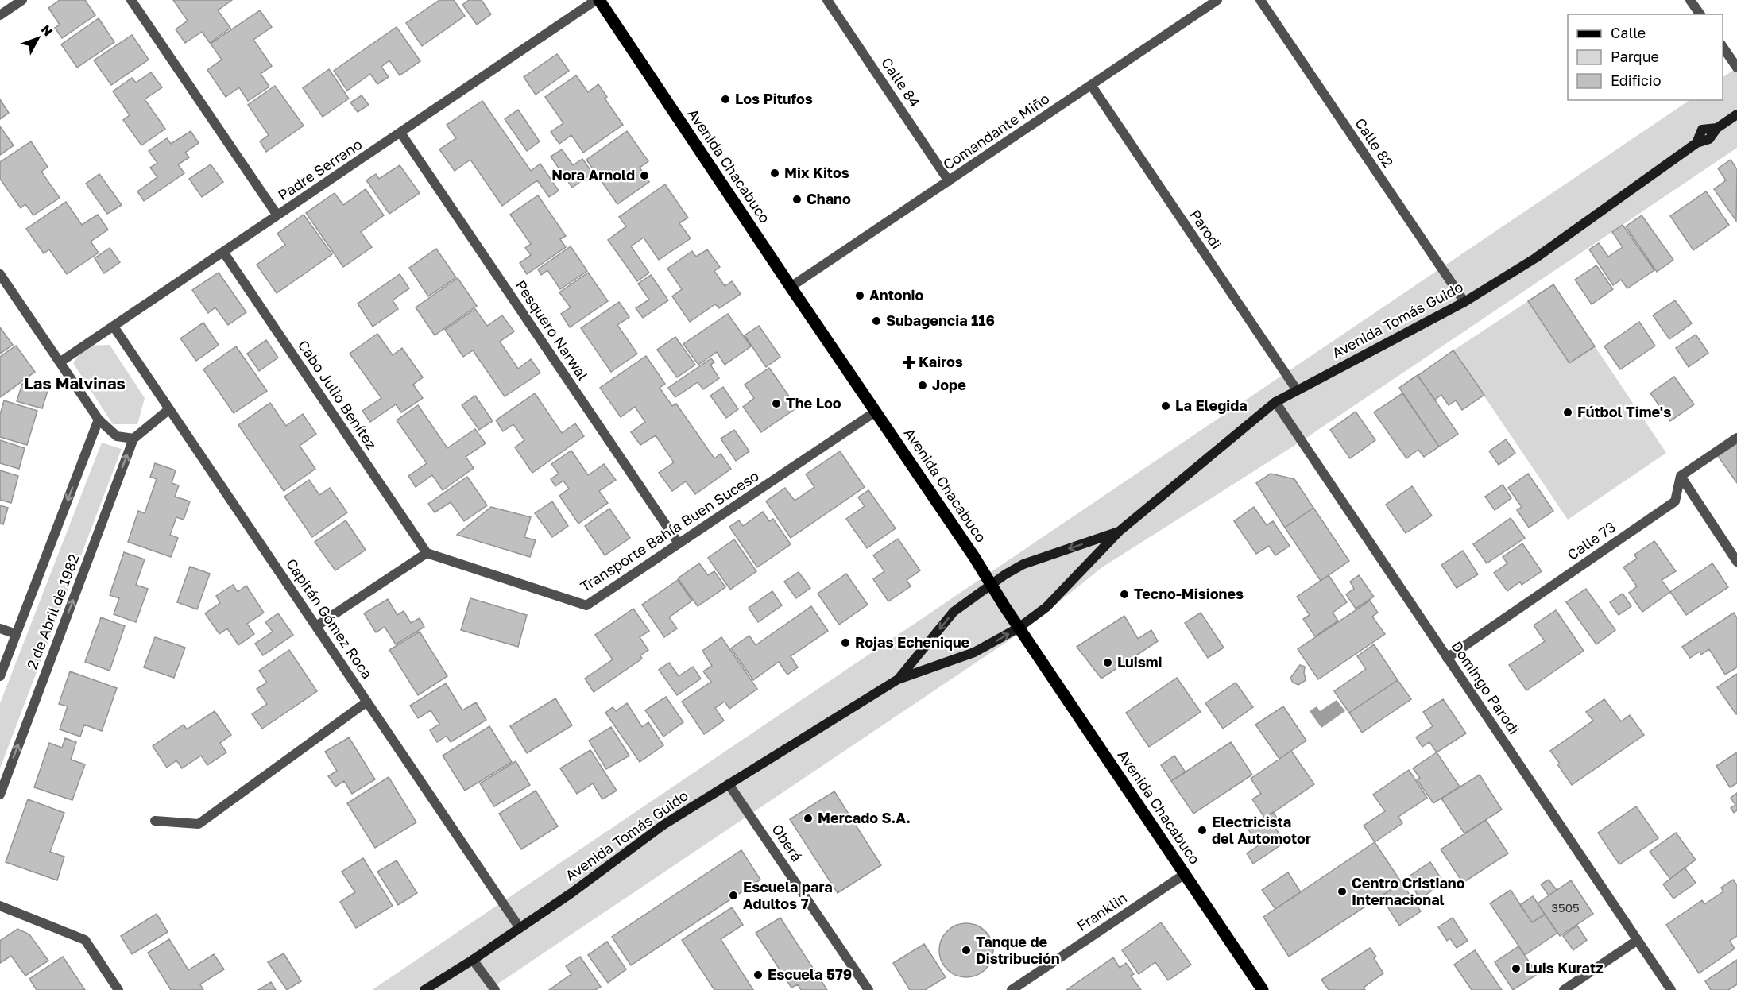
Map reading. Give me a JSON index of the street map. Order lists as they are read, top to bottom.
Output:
{
  "streets": {
    "main road": ["Avenida Chacabuco", "Avenida Tomás Guido"],
    "street": [
      "Calle 84",
      "Comandante Miño",
      "Calle 82",
      "Padre Serrano",
      "Parodi",
      "Pesquero Narwal",
      "Cabo Julio Benítez",
      "Transporte Bahía Buen Suceso",
      "Calle 73",
      "2 de Abril de 1982",
      "Capitán Gómez Roca",
      "Domingo Parodi",
      "Oberá",
      "Franklin"
    ]
  },
  "crossings": [
    ["Calle 84", "Comandante Miño"],
    ["Comandante Miño", "Avenida Chacabuco"],
    ["Comandante Miño", "Parodi"],
    ["Calle 82", "Avenida Tomás Guido"],
    ["Avenida Chacabuco", "Padre Serrano"],
    ["Avenida Chacabuco", "Avenida Tomás Guido"],
    ["Avenida Chacabuco", "Transporte Bahía Buen Suceso"],
    ["Avenida Chacabuco", "Franklin"],
    ["Padre Serrano", "Pesquero Narwal"],
    ["Padre Serrano", "Cabo Julio Benítez"],
    ["Padre Serrano", "Capitán Gómez Roca"],
    ["Parodi", "Avenida Tomás Guido"],
    ["Avenida Tomás Guido", "Capitán Gómez Roca"],
    ["Avenida Tomás Guido", "Domingo Parodi"],
    ["Avenida Tomás Guido", "Oberá"],
    ["Pesquero Narwal", "Transporte Bahía Buen Suceso"],
    ["Cabo Julio Benítez", "Transporte Bahía Buen Suceso"],
    ["Calle 73", "Domingo Parodi"]
  ],
  "districts": ["Las Malvinas"],
  "places": {
    "other": [
      "Los Pitufos",
      "Mix Kitos",
      "Nora Arnold",
      "Chano",
      "Antonio",
      "Subagencia 116",
      "Jope",
      "The Loo",
      "La Elegida",
      "Fútbol Time's",
      "Tecno-Misiones",
      "Rojas Echenique",
      "Luismi",
      "Mercado S.A.",
      "Electricista del Automotor",
      "Centro Cristiano Internacional",
      "Escuela para Adultos 7",
      "Tanque de Distribución",
      "Luis Kuratz",
      "Escuela 579"
    ],
    "health": ["Kairos"]
  },
  "house_numbers": ["3505"],
  "legend": ["Calle", "Parque", "Edificio"],
  "north": "top right"
}
